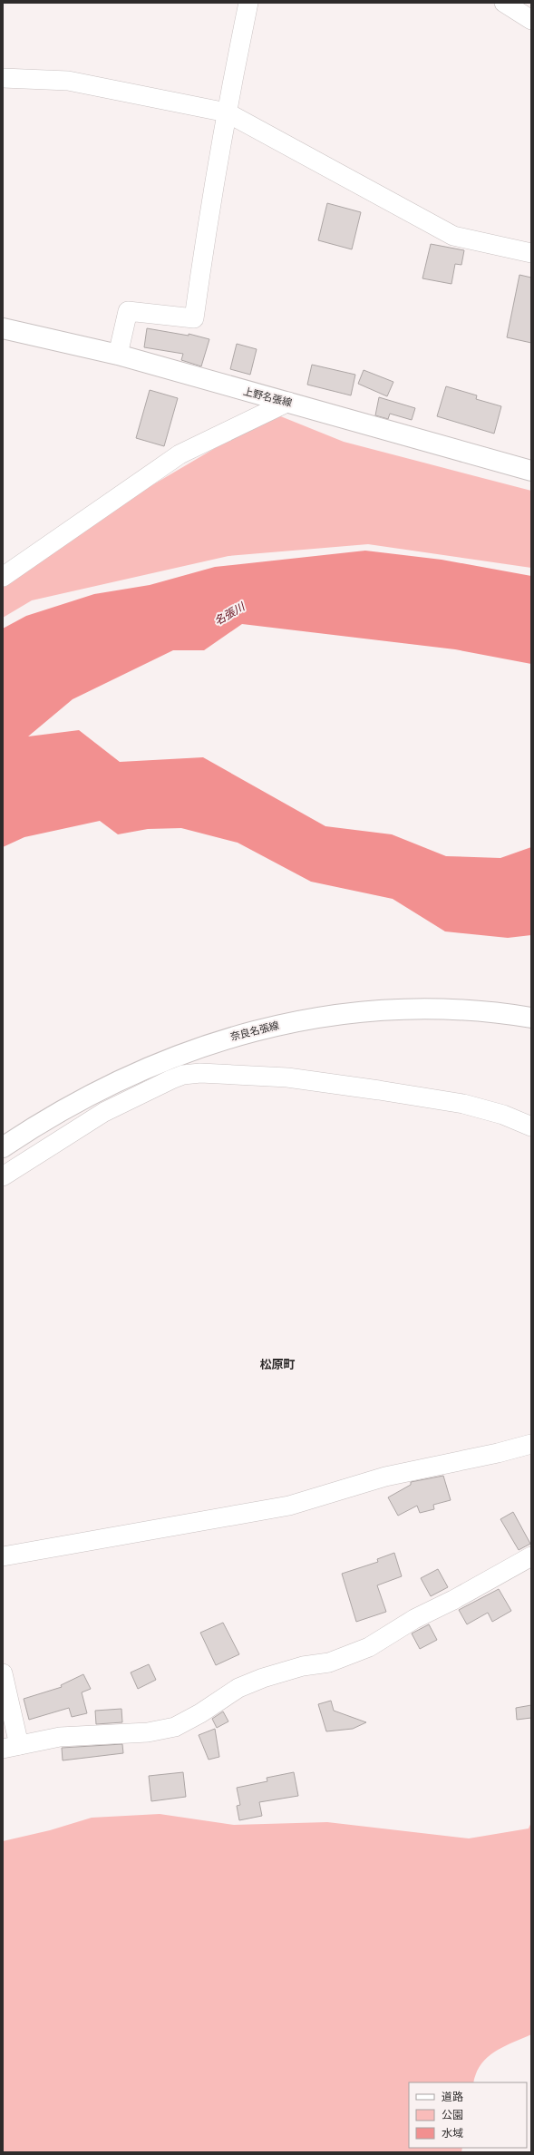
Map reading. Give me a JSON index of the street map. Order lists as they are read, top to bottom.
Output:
{
  "streets": {
    "main road": ["上野名張線", "奈良名張線"]
  },
  "districts": ["松原町"],
  "water": ["名張川"],
  "legend": ["道路", "公園", "水域"]
}
